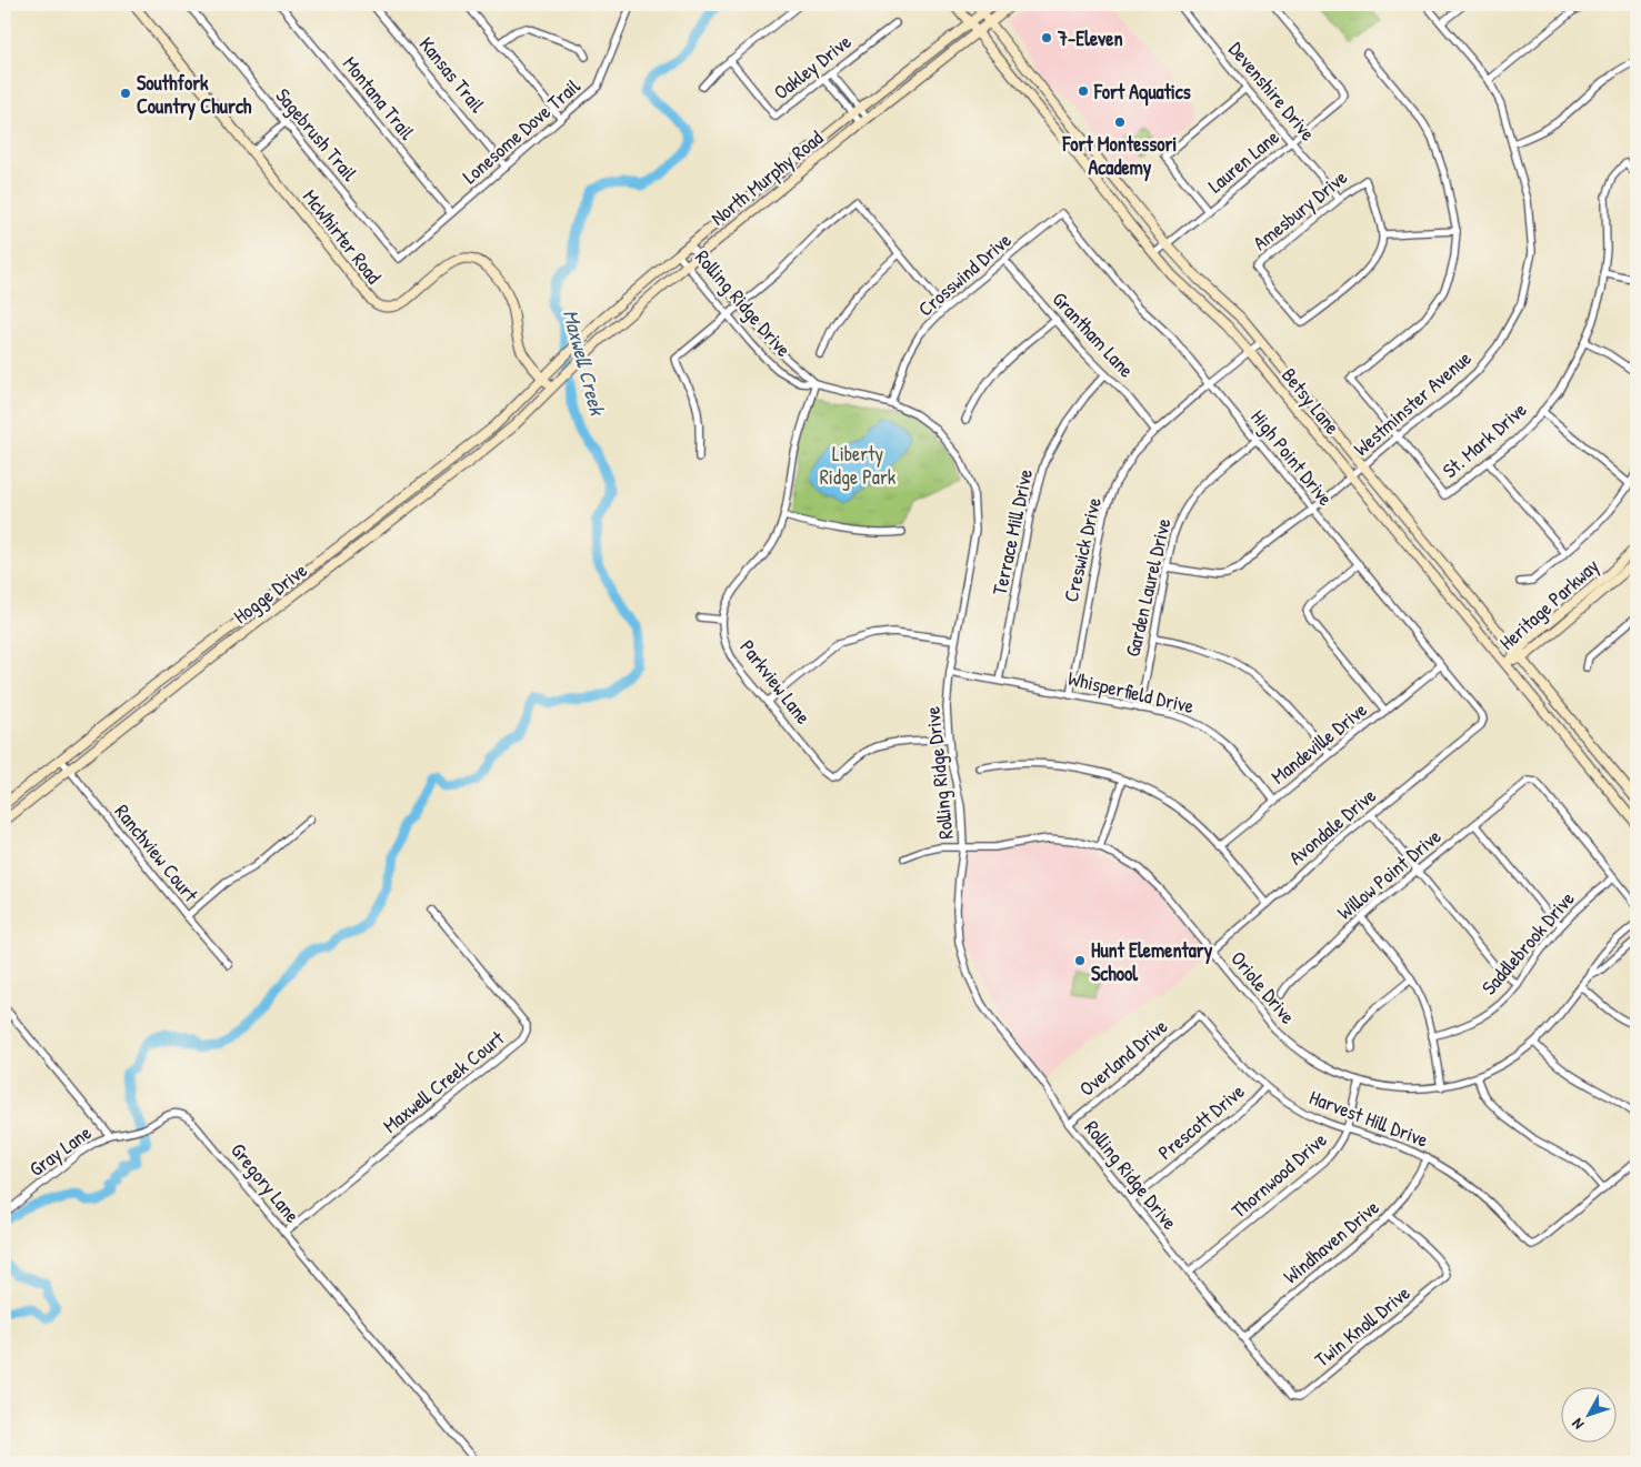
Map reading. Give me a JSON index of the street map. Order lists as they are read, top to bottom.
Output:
{
  "streets": {
    "main road": [
      "North Murphy Road",
      "McWhirter Road",
      "Betsy Lane",
      "Hogge Drive",
      "Heritage Parkway"
    ],
    "street": [
      "Oakley Drive",
      "Kansas Trail",
      "Devenshire Drive",
      "Montana Trail",
      "Lonesome Dove Trail",
      "Sagebrush Trail",
      "Lauren Lane",
      "Amesbury Drive",
      "Crosswind Drive",
      "Rolling Ridge Drive",
      "Grantham Lane",
      "Westminster Avenue",
      "St. Mark Drive",
      "High Point Drive",
      "Terrace Mill Drive",
      "Creswick Drive",
      "Garden Laurel Drive",
      "Parkview Lane",
      "Whisperfield Drive",
      "Mandeville Drive",
      "Avondale Drive",
      "Ranchview Court",
      "Willow Point Drive",
      "Saddlebrook Drive",
      "Oriole Drive",
      "Overland Drive",
      "Maxwell Creek Court",
      "Harvest Hill Drive",
      "Prescott Drive",
      "Gray Lane",
      "Thornwood Drive",
      "Gregory Lane",
      "Windhaven Drive",
      "Twin Knoll Drive"
    ]
  },
  "crossings": [
    ["Kansas Trail", "Lonesome Dove Trail"],
    ["Devenshire Drive", "Lauren Lane"],
    ["Devenshire Drive", "Amesbury Drive"],
    ["Montana Trail", "Lonesome Dove Trail"],
    ["Lonesome Dove Trail", "Sagebrush Trail"],
    ["Lauren Lane", "Betsy Lane"],
    ["North Murphy Road", "McWhirter Road"],
    ["North Murphy Road", "Rolling Ridge Drive"],
    ["North Murphy Road", "Betsy Lane"],
    ["North Murphy Road", "Hogge Drive"],
    ["McWhirter Road", "Hogge Drive"],
    ["Crosswind Drive", "Rolling Ridge Drive"],
    ["Crosswind Drive", "Grantham Lane"],
    ["Crosswind Drive", "High Point Drive"],
    ["Rolling Ridge Drive", "Parkview Lane"],
    ["Rolling Ridge Drive", "Whisperfield Drive"],
    ["Rolling Ridge Drive", "Oriole Drive"],
    ["Rolling Ridge Drive", "Overland Drive"],
    ["Rolling Ridge Drive", "Prescott Drive"],
    ["Rolling Ridge Drive", "Thornwood Drive"],
    ["Rolling Ridge Drive", "Windhaven Drive"],
    ["Rolling Ridge Drive", "Twin Knoll Drive"],
    ["Grantham Lane", "Terrace Mill Drive"],
    ["Grantham Lane", "Creswick Drive"],
    ["Betsy Lane", "Westminster Avenue"],
    ["Betsy Lane", "Creswick Drive"],
    ["Betsy Lane", "Heritage Parkway"],
    ["Westminster Avenue", "St. Mark Drive"],
    ["Westminster Avenue", "High Point Drive"],
    ["Westminster Avenue", "Garden Laurel Drive"],
    ["High Point Drive", "Creswick Drive"],
    ["High Point Drive", "Garden Laurel Drive"],
    ["High Point Drive", "Mandeville Drive"],
    ["High Point Drive", "Avondale Drive"],
    ["Terrace Mill Drive", "Whisperfield Drive"],
    ["Creswick Drive", "Whisperfield Drive"],
    ["Garden Laurel Drive", "Whisperfield Drive"],
    ["Hogge Drive", "Ranchview Court"],
    ["Whisperfield Drive", "Mandeville Drive"],
    ["Avondale Drive", "Oriole Drive"],
    ["Willow Point Drive", "Saddlebrook Drive"],
    ["Oriole Drive", "Thornwood Drive"],
    ["Overland Drive", "Harvest Hill Drive"],
    ["Maxwell Creek Court", "Gregory Lane"],
    ["Harvest Hill Drive", "Prescott Drive"],
    ["Harvest Hill Drive", "Thornwood Drive"],
    ["Harvest Hill Drive", "Windhaven Drive"],
    ["Gray Lane", "Gregory Lane"],
    ["Windhaven Drive", "Twin Knoll Drive"]
  ],
  "water": ["Maxwell Creek"],
  "parks": ["Liberty Ridge Park"],
  "places": [
    "7-Eleven",
    "Fort Aquatics",
    "Southfork Country Church",
    "Fort Montessori Academy",
    "Hunt Elementary School"
  ],
  "north": "bottom left"
}
